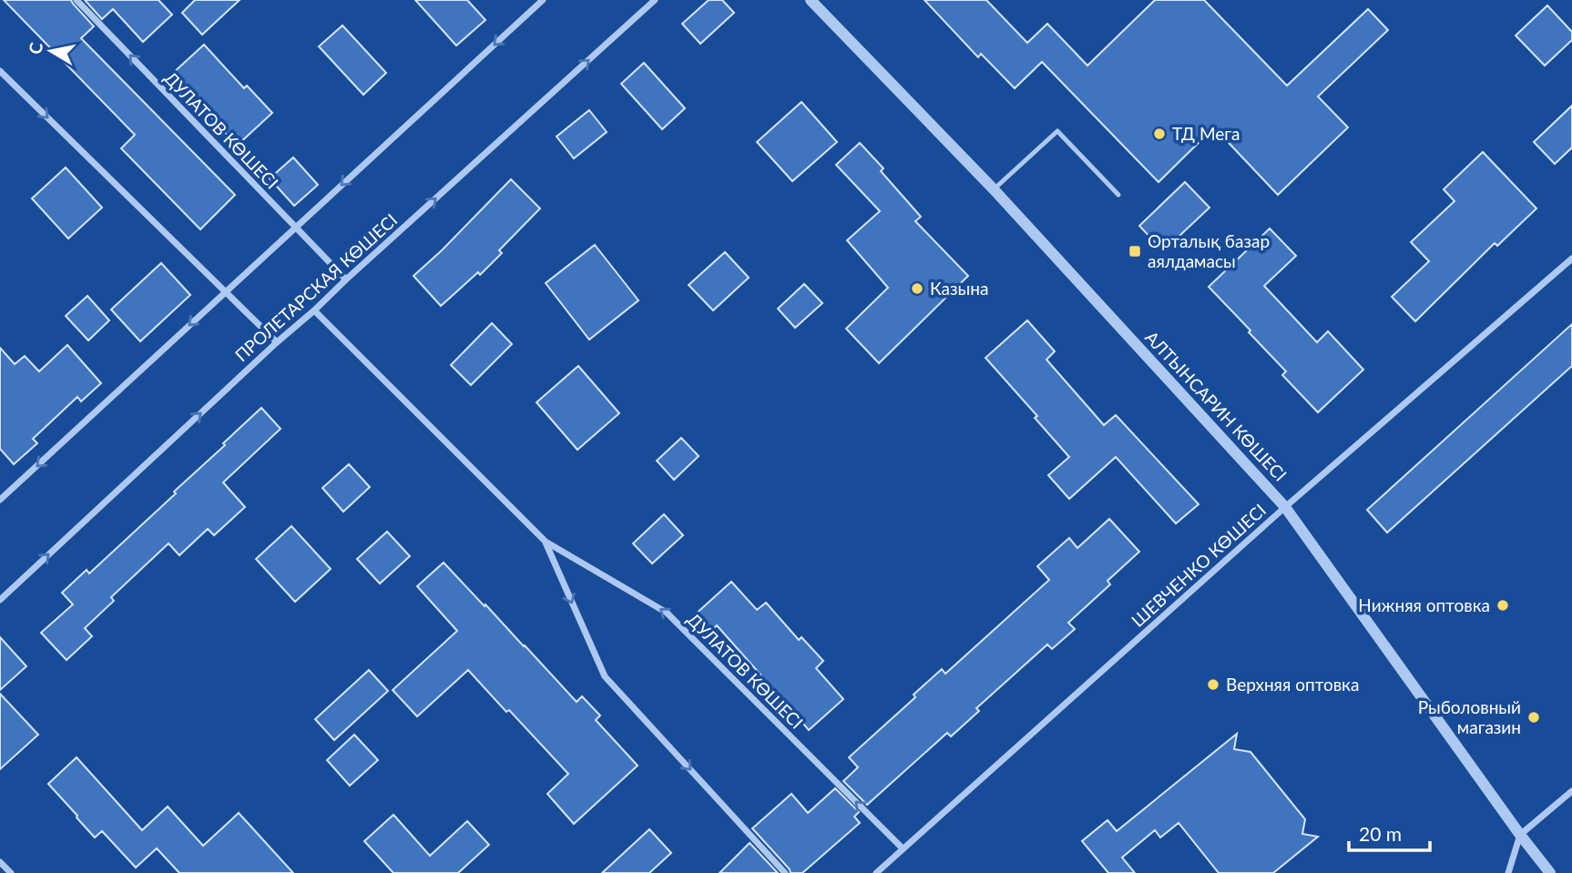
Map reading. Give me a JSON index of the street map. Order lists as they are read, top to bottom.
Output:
{
  "streets": {
    "street": [
      "ДУЛАТОВ КӨШЕСІ",
      "ПРОЛЕТАРСКАЯ КӨШЕСІ",
      "АЛТЫНСАРИН КӨШЕСІ",
      "ШЕВЧЕНКО КӨШЕСІ"
    ]
  },
  "crossings": [
    ["ДУЛАТОВ КӨШЕСІ", "ПРОЛЕТАРСКАЯ КӨШЕСІ"],
    ["ДУЛАТОВ КӨШЕСІ", "ШЕВЧЕНКО КӨШЕСІ"],
    ["АЛТЫНСАРИН КӨШЕСІ", "ШЕВЧЕНКО КӨШЕСІ"]
  ],
  "one_way": ["ПРОЛЕТАРСКАЯ КӨШЕСІ"],
  "places": {
    "other": [
      "ТД Мега",
      "Казына",
      "Нижняя оптовка",
      "Верхняя оптовка",
      "Рыболовный магазин"
    ],
    "transit": ["Орталық базар аялдамасы"]
  },
  "scale_bar": "20 m",
  "north": "left"
}
